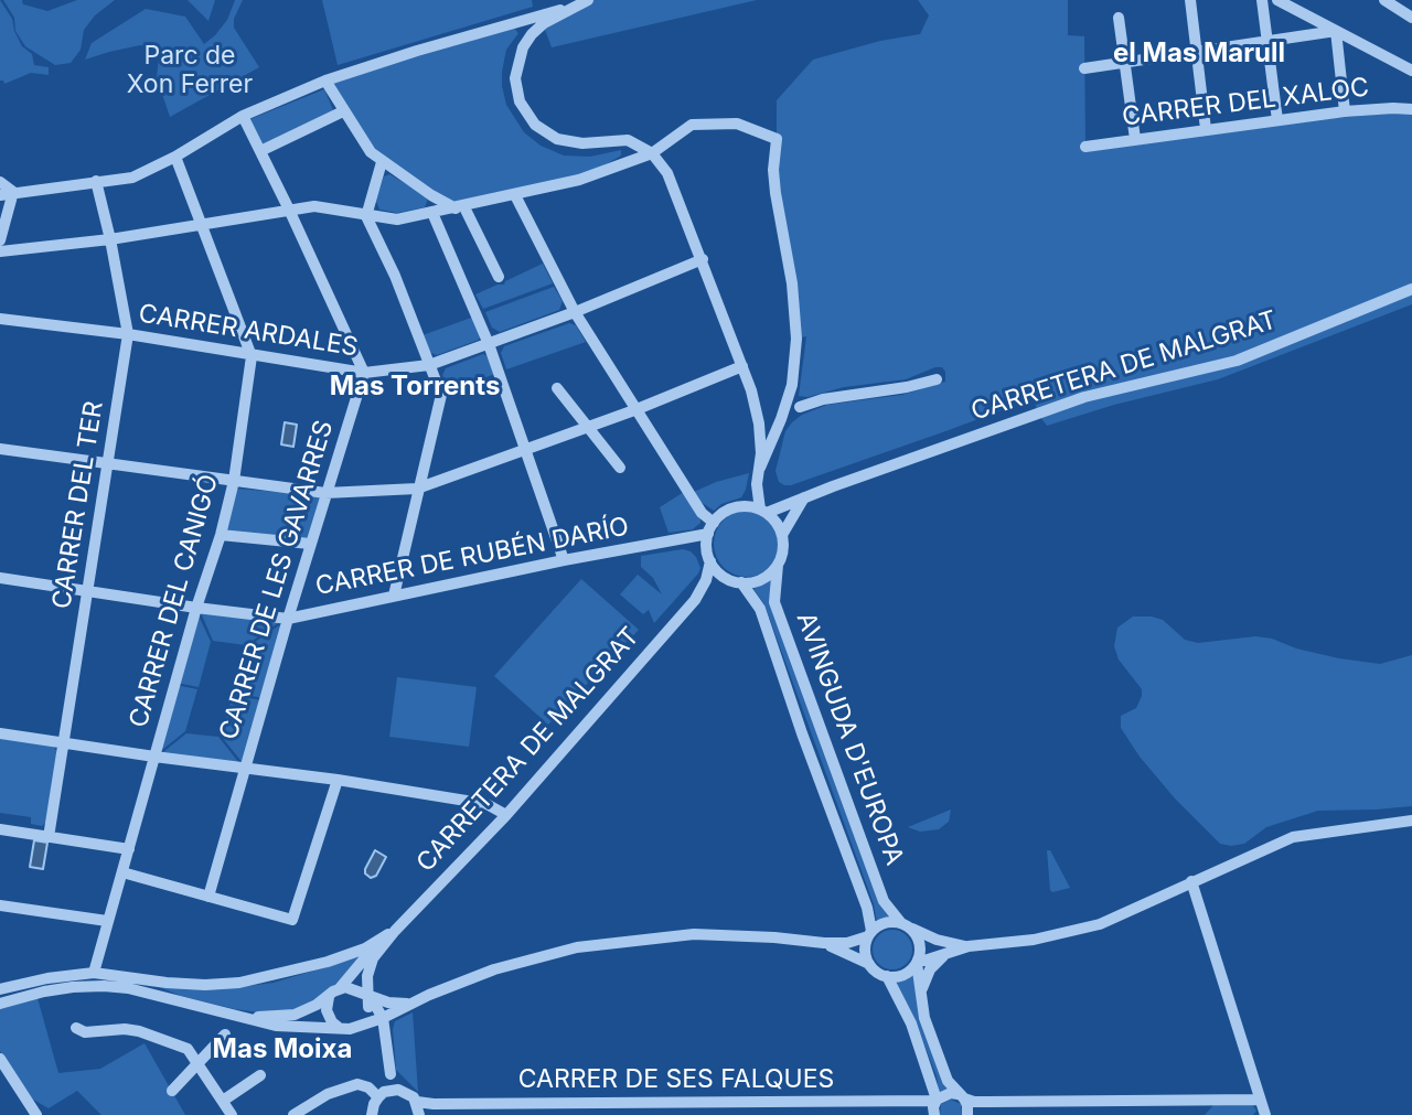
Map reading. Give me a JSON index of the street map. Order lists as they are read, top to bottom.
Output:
{
  "streets": {
    "street": [
      "CARRER DEL XALOC",
      "CARRER ARDALES",
      "CARRETERA DE MALGRAT",
      "CARRER DEL TER",
      "CARRER DE RUBÉN DARÍO",
      "CARRER DE LES GAVARRES",
      "CARRER DEL CANIGÓ",
      "AVINGUDA D'EUROPA",
      "CARRER DE SES FALQUES"
    ]
  },
  "crossings": [
    ["CARRER ARDALES", "CARRER DEL TER"],
    ["CARRER ARDALES", "CARRER DE LES GAVARRES"],
    ["CARRER ARDALES", "CARRER DEL CANIGÓ"],
    ["CARRETERA DE MALGRAT", "CARRER DE RUBÉN DARÍO"],
    ["CARRETERA DE MALGRAT", "AVINGUDA D'EUROPA"],
    ["CARRER DEL TER", "CARRER DE RUBÉN DARÍO"],
    ["CARRER DE RUBÉN DARÍO", "CARRER DE LES GAVARRES"],
    ["CARRER DE RUBÉN DARÍO", "CARRER DEL CANIGÓ"],
    ["CARRER DE RUBÉN DARÍO", "AVINGUDA D'EUROPA"]
  ],
  "districts": ["el Mas Marull", "Mas Torrents", "Mas Moixa"],
  "parks": ["Parc de Xon Ferrer"]
}
